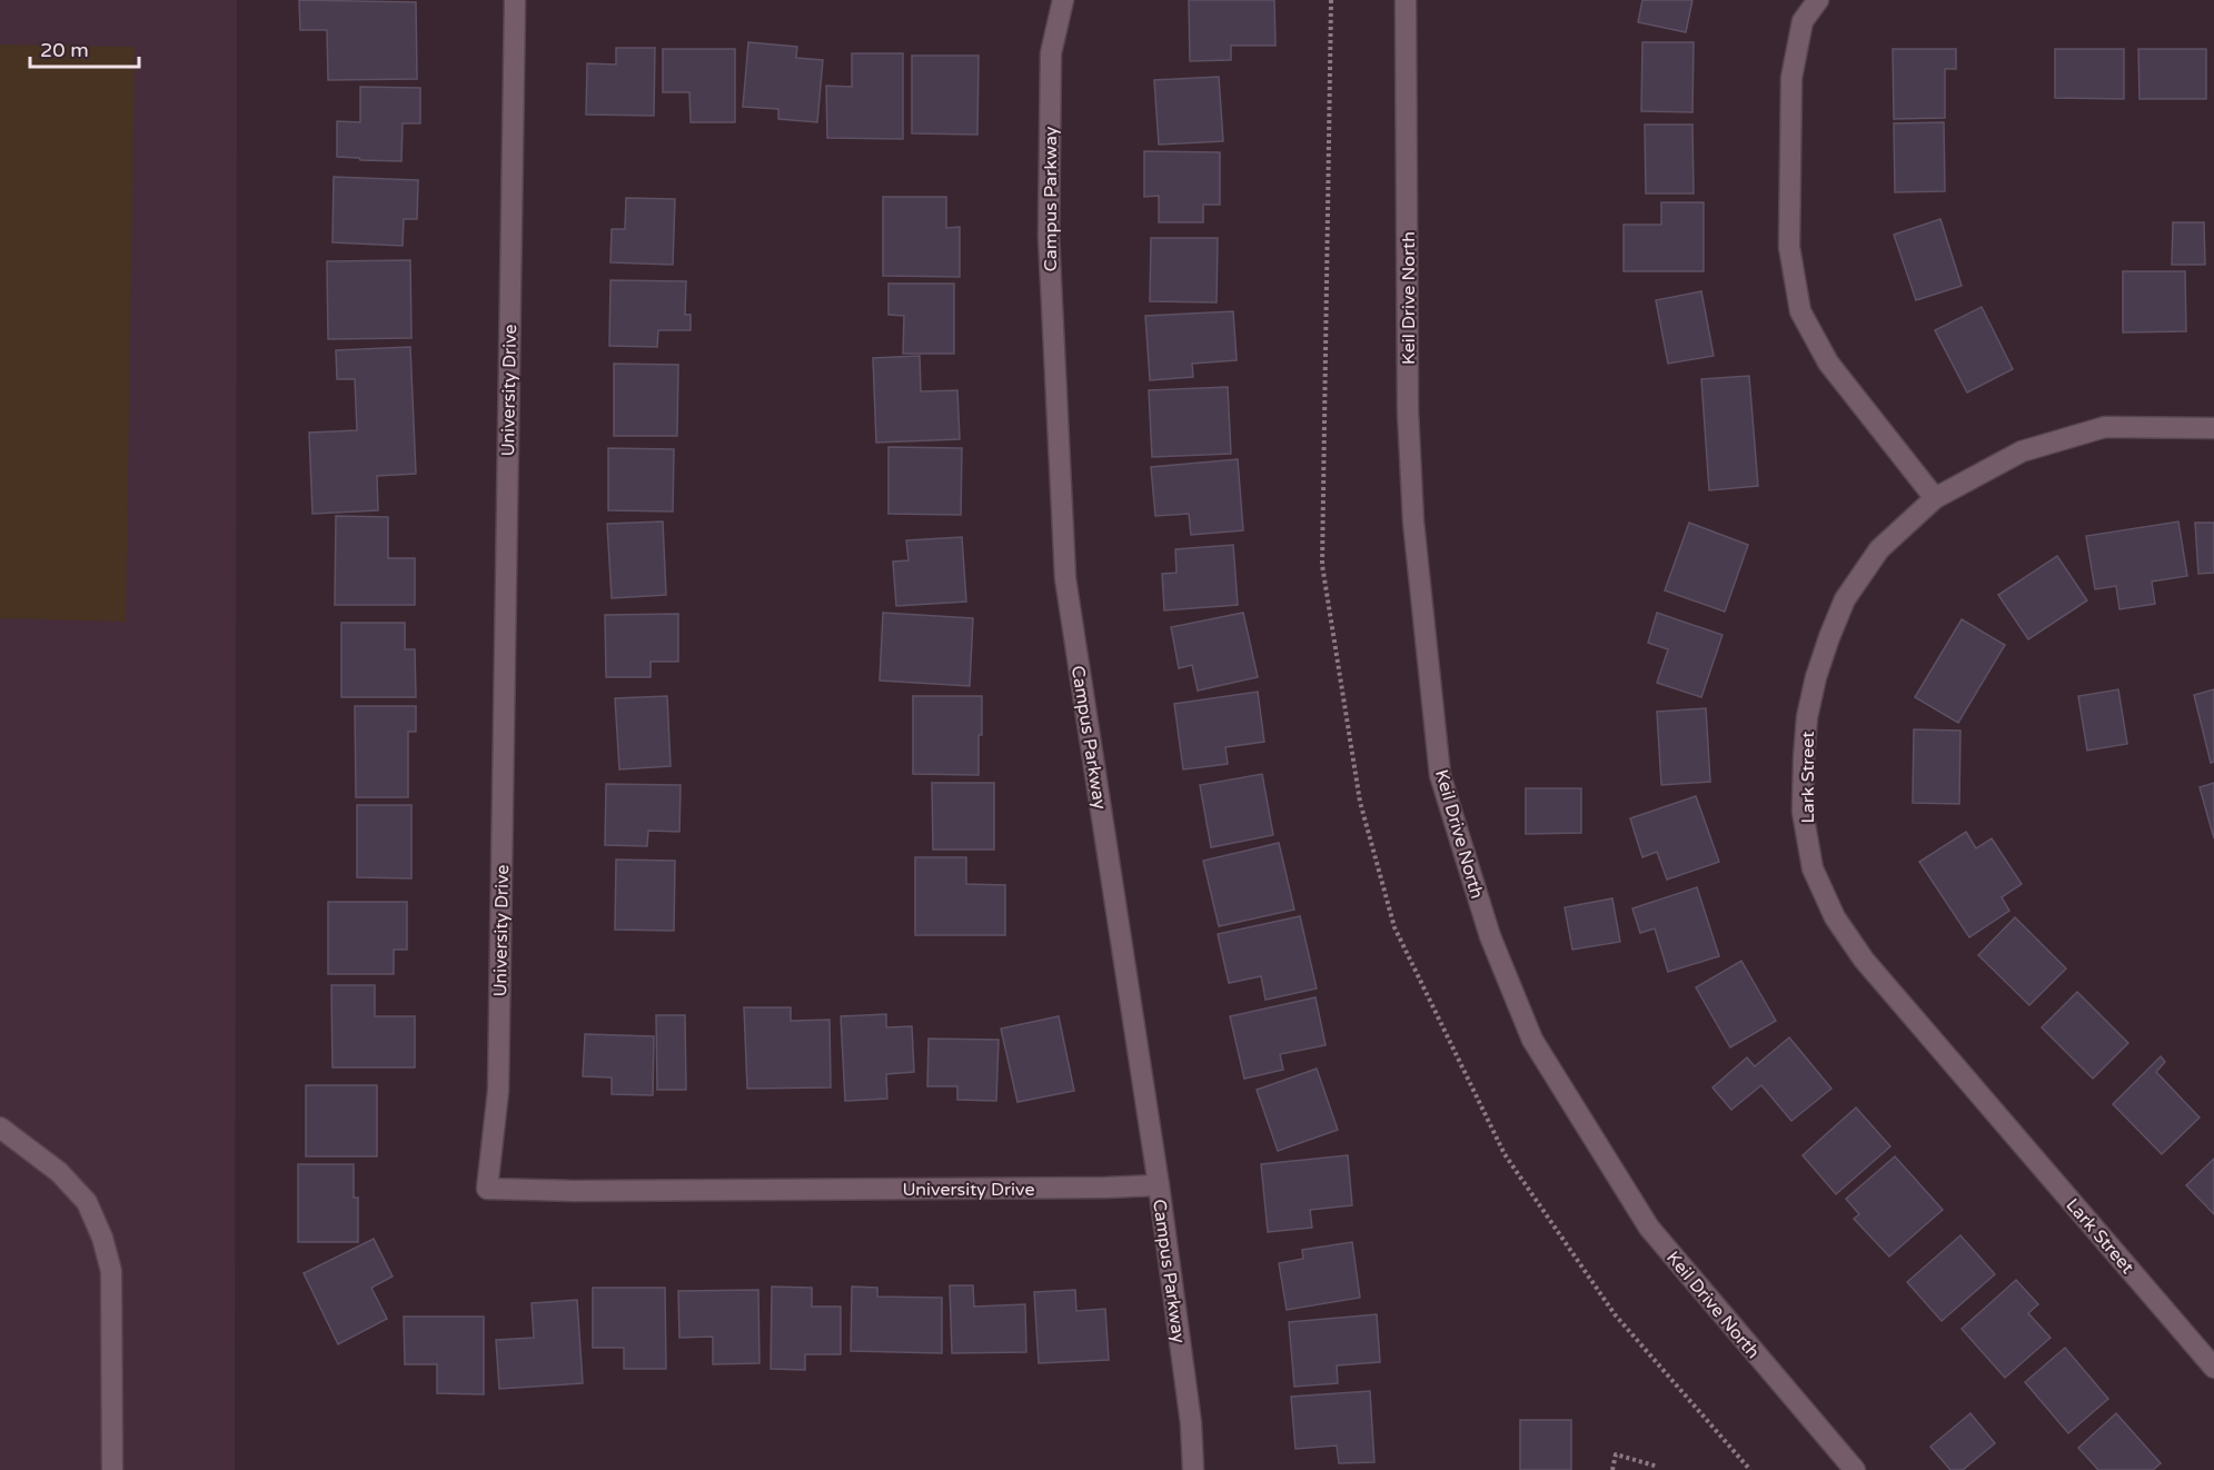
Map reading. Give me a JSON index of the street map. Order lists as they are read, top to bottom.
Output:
{
  "streets": {
    "street": [
      "Campus Parkway",
      "Keil Drive North",
      "University Drive",
      "Lark Street"
    ]
  },
  "crossings": [
    ["Campus Parkway", "University Drive"]
  ],
  "scale_bar": "20 m"
}
